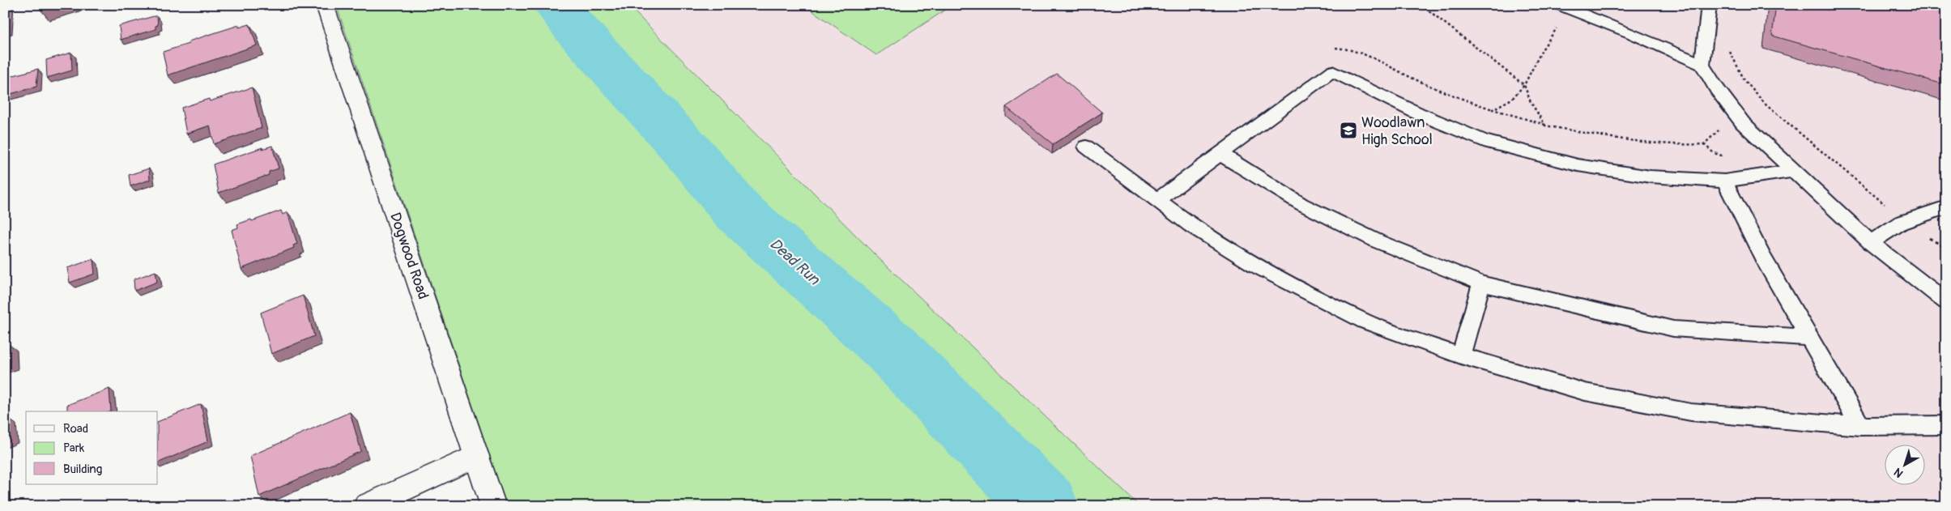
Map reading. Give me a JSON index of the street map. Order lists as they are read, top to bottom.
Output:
{
  "streets": {
    "street": ["Dogwood Road"]
  },
  "water": ["Dead Run"],
  "places": {
    "school or university": ["Woodlawn High School"]
  },
  "legend": ["Road", "Park", "Building"],
  "north": "bottom left"
}
